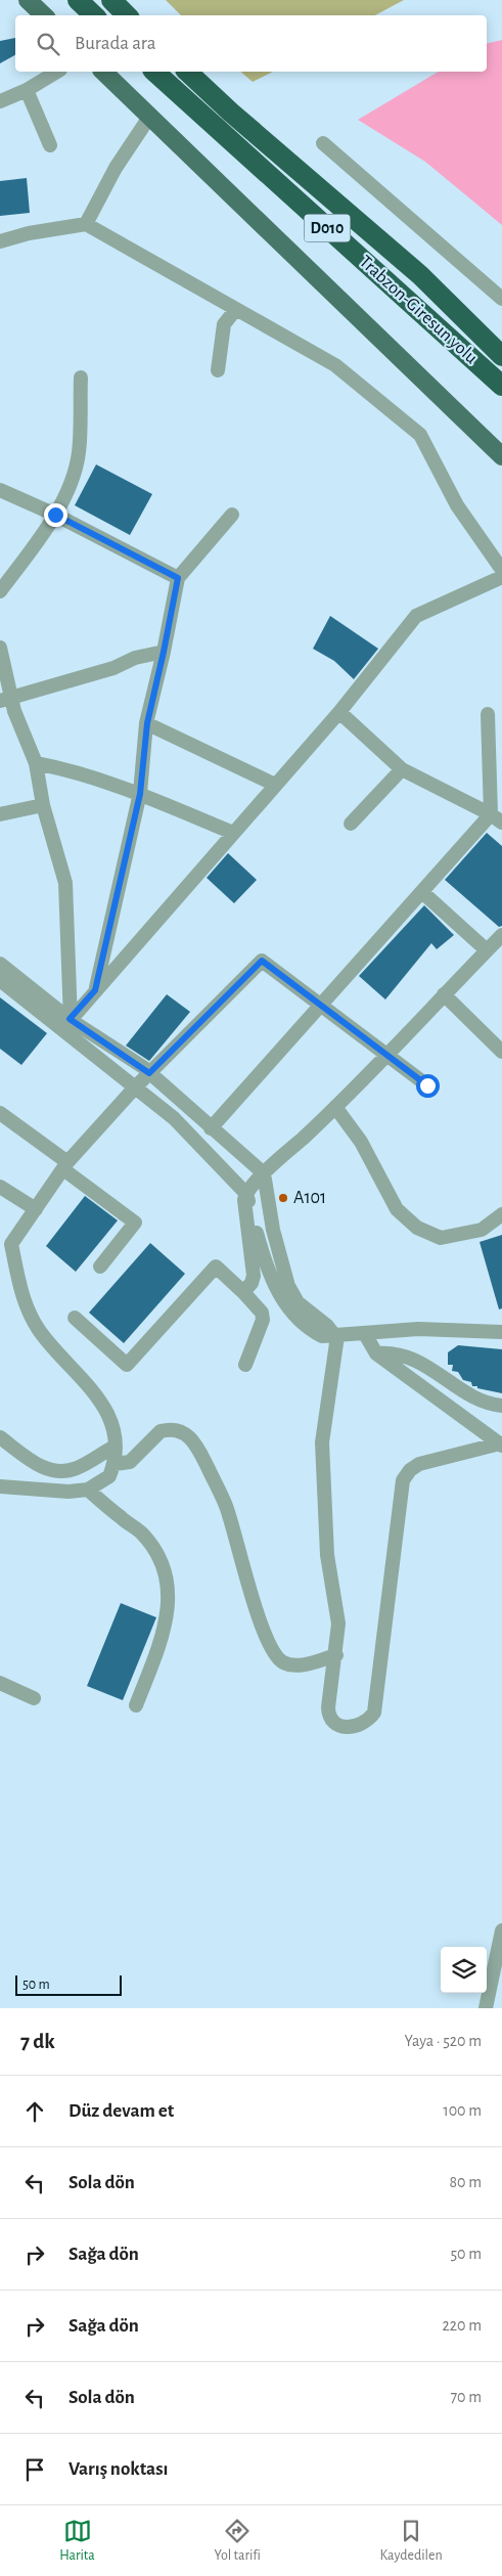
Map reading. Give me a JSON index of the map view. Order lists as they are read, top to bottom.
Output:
{
  "streets": {
    "highway": ["D010", "Trabzon-Giresun yolu"]
  },
  "places": ["A101"],
  "scale_bar": "50 m",
  "page": {
    "search": "Burada ara",
    "scale": "50 m",
    "heading": ["7 dk", "Yaya · 520 m"],
    "list": [
      ["Düz devam et", "100 m"],
      ["Sola dön", "80 m"],
      ["Sağa dön", "50 m"],
      ["Sağa dön", "220 m"],
      ["Sola dön", "70 m"],
      "Varış noktası"
    ],
    "nav": ["Harita", "Yol tarifi", "Kaydedilen"]
  }
}
